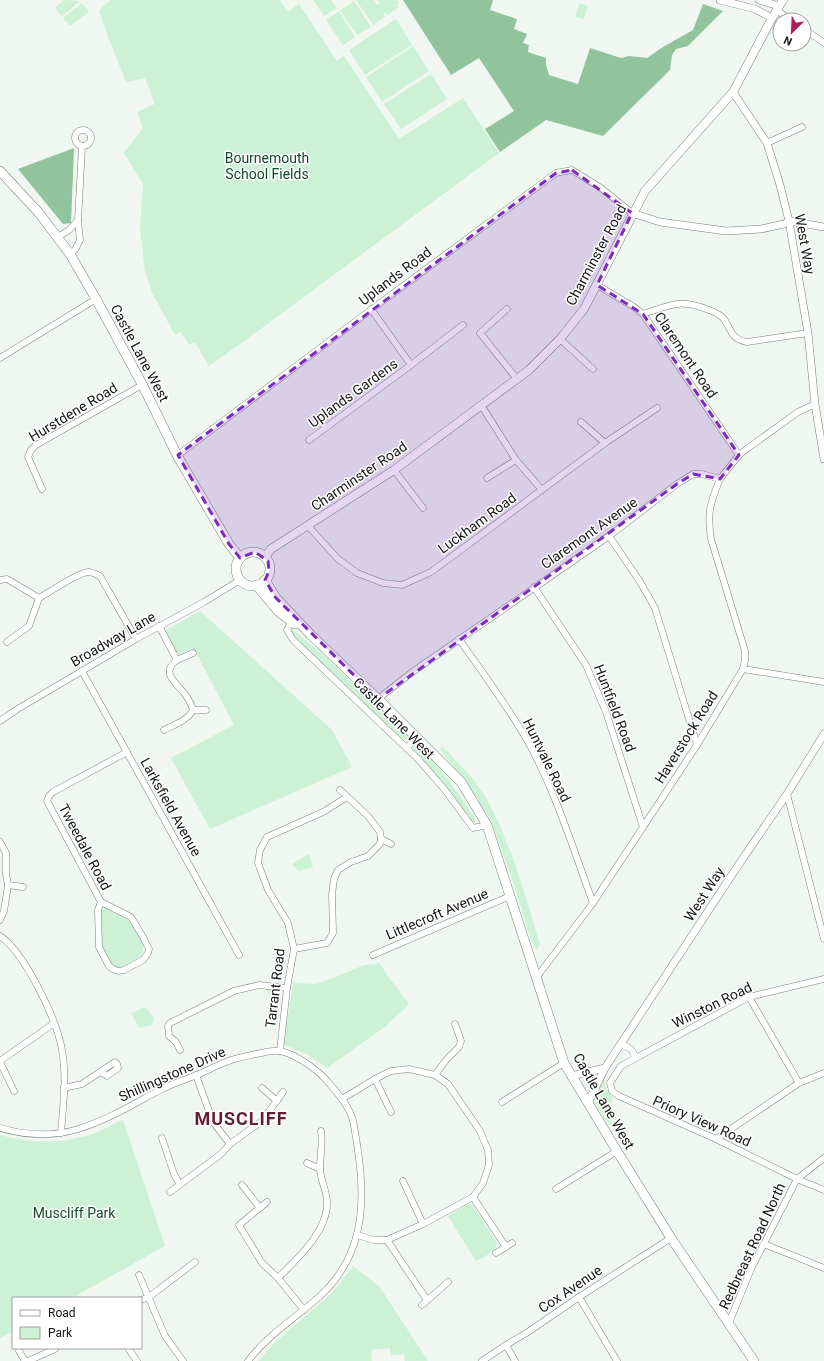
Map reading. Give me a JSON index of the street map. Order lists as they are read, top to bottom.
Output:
{
  "streets": {
    "main road": ["Charminster Road", "Castle Lane West"],
    "street": [
      "West Way",
      "Uplands Road",
      "Claremont Road",
      "Uplands Gardens",
      "Hurstdene Road",
      "Luckham Road",
      "Claremont Avenue",
      "Broadway Lane",
      "Huntfield Road",
      "Haverstock Road",
      "Huntvale Road",
      "Larksfield Avenue",
      "Tweedale Road",
      "Littlecroft Avenue",
      "Tarrant Road",
      "Winston Road",
      "Shillingstone Drive",
      "Priory View Road",
      "Redbreast Road North",
      "Cox Avenue"
    ]
  },
  "crossings": [
    ["West Way", "Charminster Road"],
    ["West Way", "Castle Lane West"],
    ["Charminster Road", "Uplands Road"],
    ["Charminster Road", "Castle Lane West"],
    ["Charminster Road", "Claremont Road"],
    ["Charminster Road", "Luckham Road"],
    ["Charminster Road", "Broadway Lane"],
    ["Uplands Road", "Castle Lane West"],
    ["Uplands Road", "Uplands Gardens"],
    ["Castle Lane West", "Hurstdene Road"],
    ["Castle Lane West", "Claremont Avenue"],
    ["Castle Lane West", "Broadway Lane"],
    ["Castle Lane West", "Haverstock Road"],
    ["Castle Lane West", "Littlecroft Avenue"],
    ["Castle Lane West", "Redbreast Road North"],
    ["Castle Lane West", "Cox Avenue"],
    ["Claremont Avenue", "Huntfield Road"],
    ["Claremont Avenue", "Haverstock Road"],
    ["Claremont Avenue", "Huntvale Road"],
    ["Broadway Lane", "Larksfield Avenue"],
    ["Huntfield Road", "Haverstock Road"],
    ["Haverstock Road", "Huntvale Road"],
    ["Larksfield Avenue", "Tweedale Road"],
    ["Tarrant Road", "Shillingstone Drive"],
    ["Winston Road", "Priory View Road"],
    ["Priory View Road", "Redbreast Road North"]
  ],
  "districts": ["MUSCLIFF"],
  "parks": ["Bournemouth School Fields", "Muscliff Park"],
  "legend": ["Road", "Park"],
  "north": "bottom left"
}
